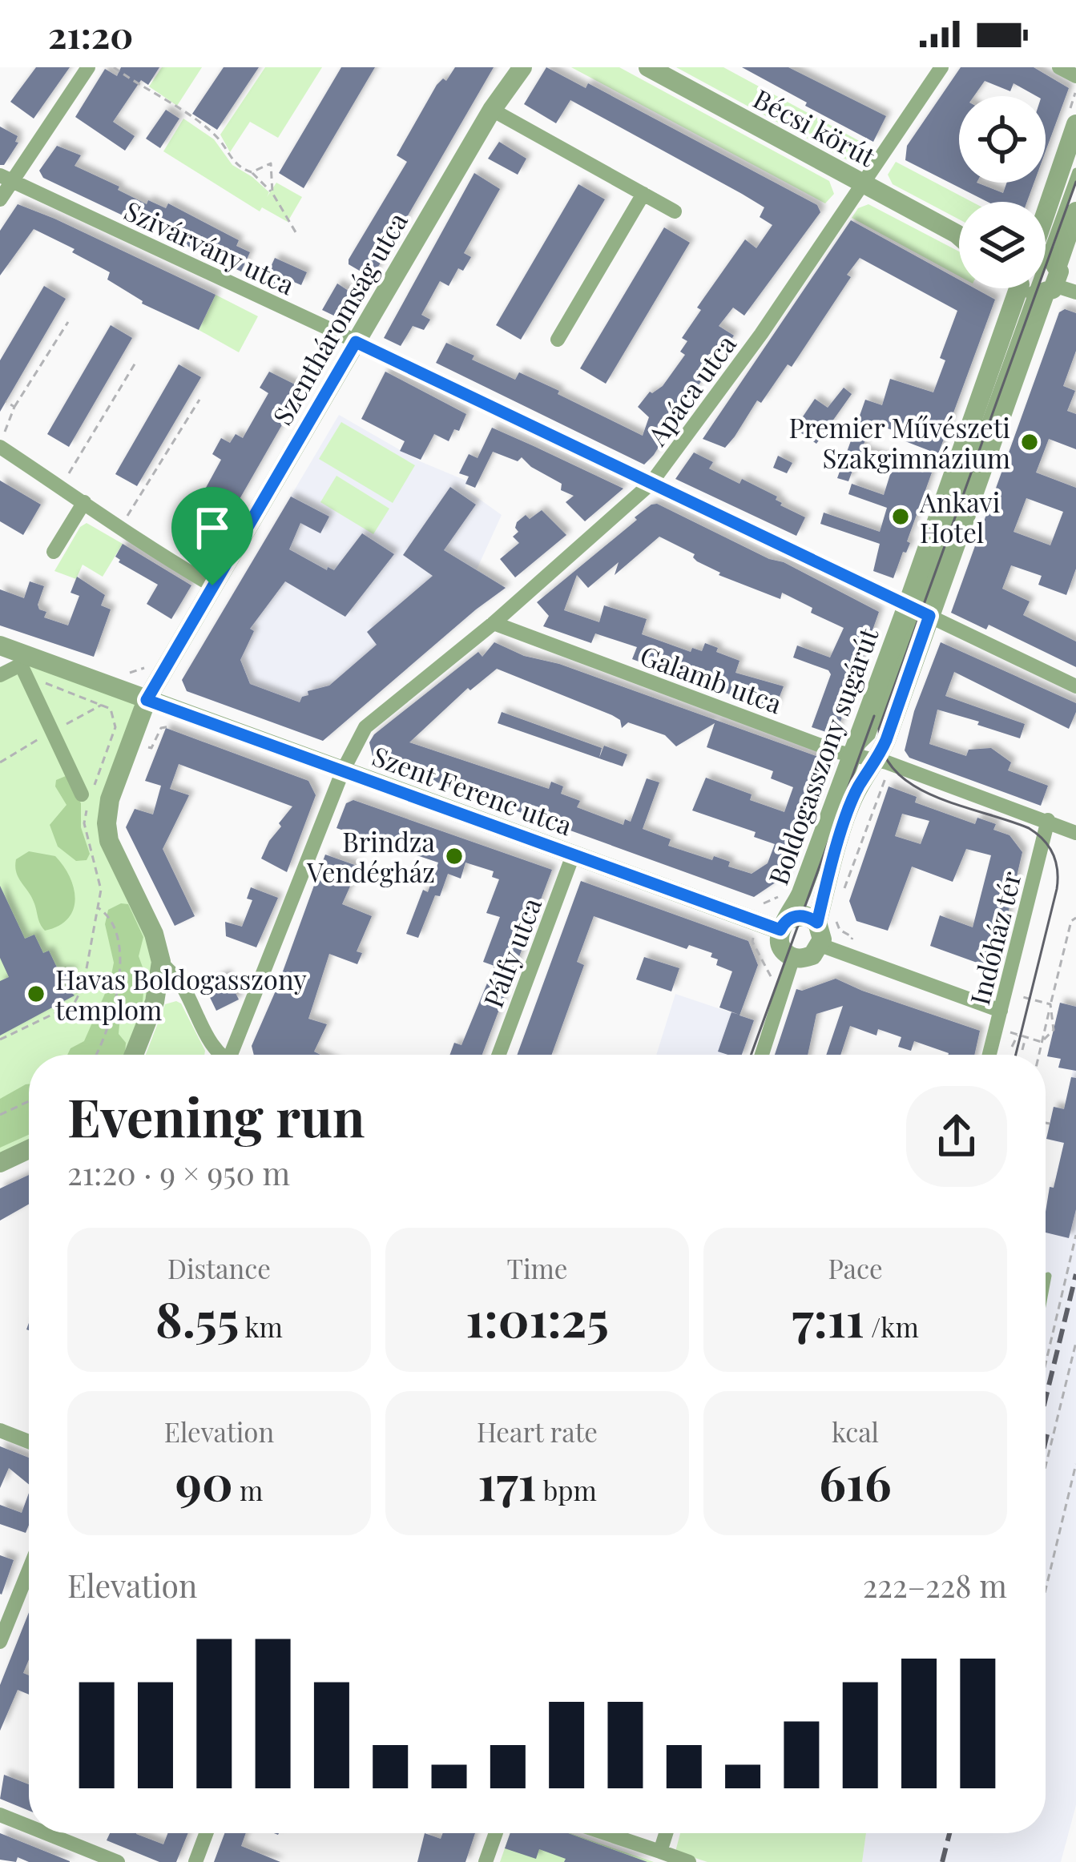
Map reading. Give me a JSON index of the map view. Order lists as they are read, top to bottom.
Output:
{
  "streets": {
    "street": [
      "Bécsi körút",
      "Szivárvány utca",
      "Szentháromság utca",
      "Apáca utca",
      "Galamb utca",
      "Boldogasszony sugárút",
      "Szent Ferenc utca",
      "Indóház tér",
      "Pálfy utca"
    ]
  },
  "crossings": [
    ["Bécsi körút", "Apáca utca"],
    ["Szivárvány utca", "Szentháromság utca"],
    ["Szivárvány utca", "Apáca utca"],
    ["Szivárvány utca", "Boldogasszony sugárút"],
    ["Szentháromság utca", "Szent Ferenc utca"],
    ["Apáca utca", "Galamb utca"],
    ["Apáca utca", "Szent Ferenc utca"],
    ["Galamb utca", "Boldogasszony sugárút"],
    ["Galamb utca", "Indóház tér"],
    ["Boldogasszony sugárút", "Szent Ferenc utca"],
    ["Szent Ferenc utca", "Pálfy utca"]
  ],
  "places": [
    "Premier Művészeti Szakgimnázium",
    "Ankavi Hotel",
    "Brindza Vendégház",
    "Havas Boldogasszony templom"
  ],
  "page": {
    "status": "21:20",
    "heading": ["Evening run", "21:20 · 9 × 950 m"],
    "stats": [
      ["Distance", "8.55 km"],
      ["Time", "1:01:25"],
      ["Pace", "7:11 /km"],
      ["Elevation", "90 m"],
      ["Heart rate", "171 bpm"],
      ["kcal", "616"]
    ],
    "chart": ["Elevation", "222–228 m"]
  }
}
